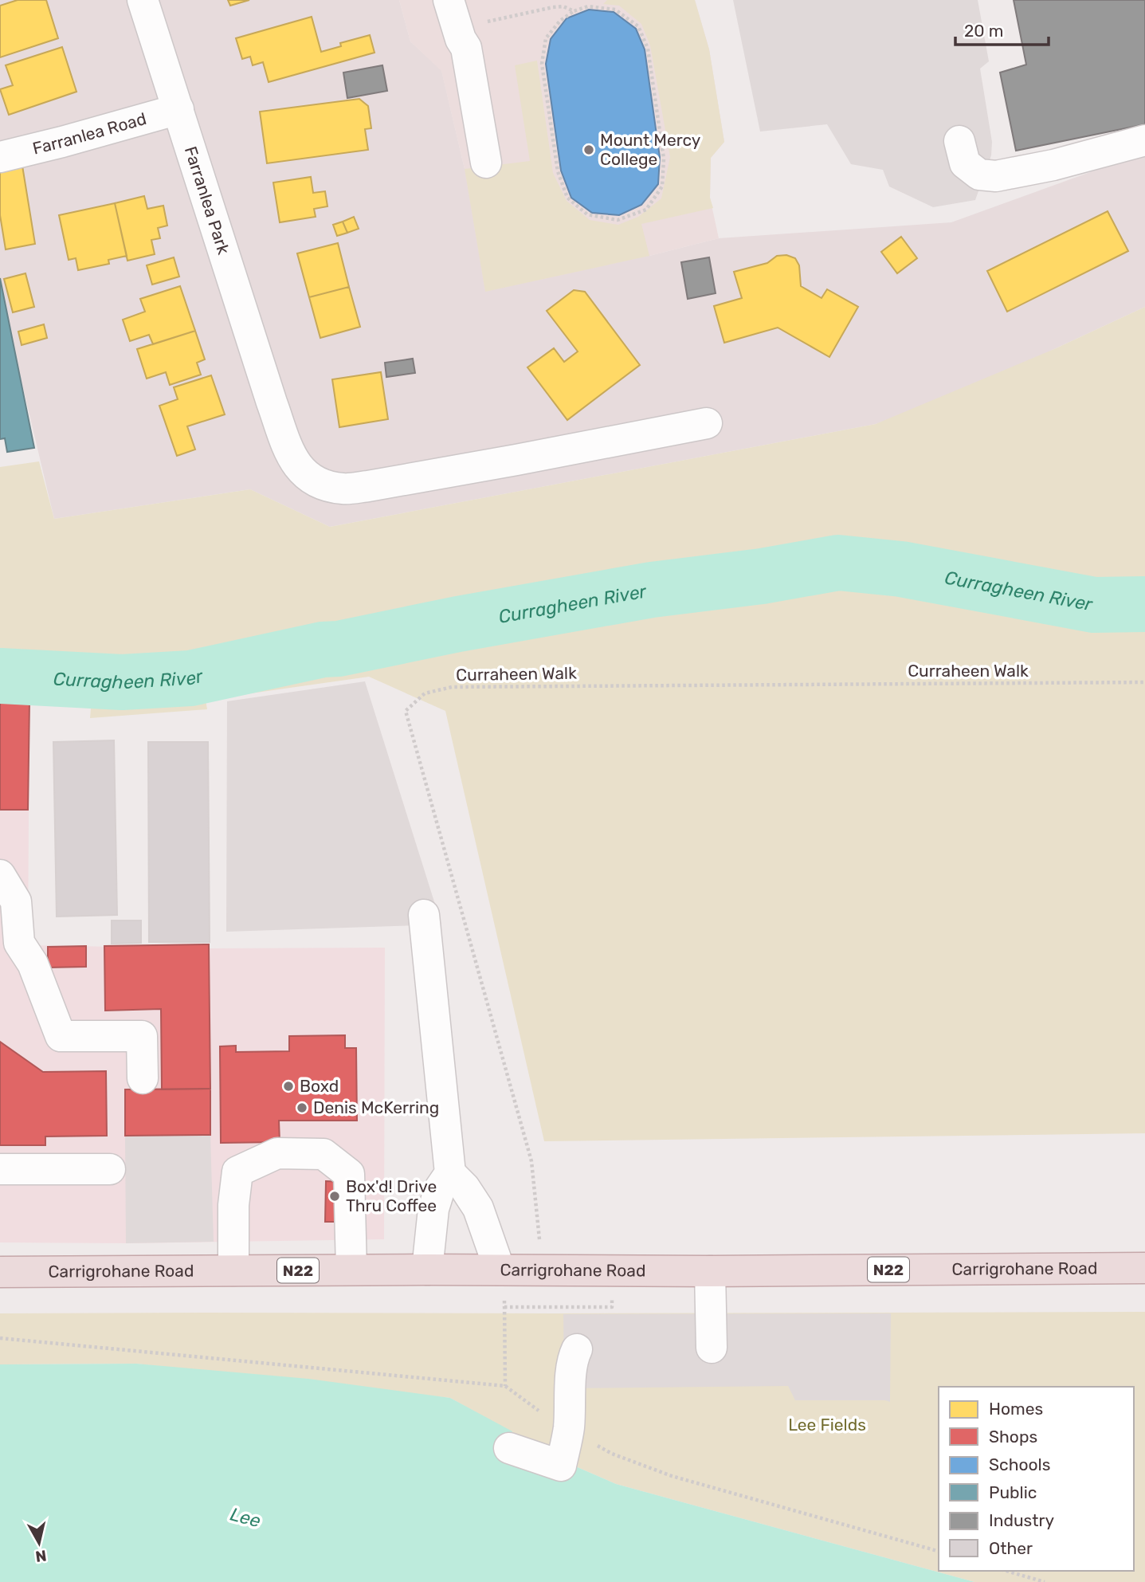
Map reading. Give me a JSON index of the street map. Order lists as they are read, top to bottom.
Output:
{
  "streets": {
    "highway": ["Carrigrohane Road", "N22"],
    "street": ["Farranlea Road", "Farranlea Park"],
    "path": ["Curraheen Walk"]
  },
  "crossings": [
    ["Farranlea Road", "Farranlea Park"],
    ["Curraheen Walk", "Carrigrohane Road"]
  ],
  "water": ["Curragheen River", "Lee"],
  "parks": ["Lee Fields"],
  "places": [
    "Mount Mercy College",
    "Boxd",
    "Denis McKerring",
    "Box'd! Drive Thru Coffee"
  ],
  "legend": [
    "Homes",
    "Shops",
    "Schools",
    "Public",
    "Industry",
    "Other"
  ],
  "scale_bar": "20 m",
  "north": "bottom"
}
